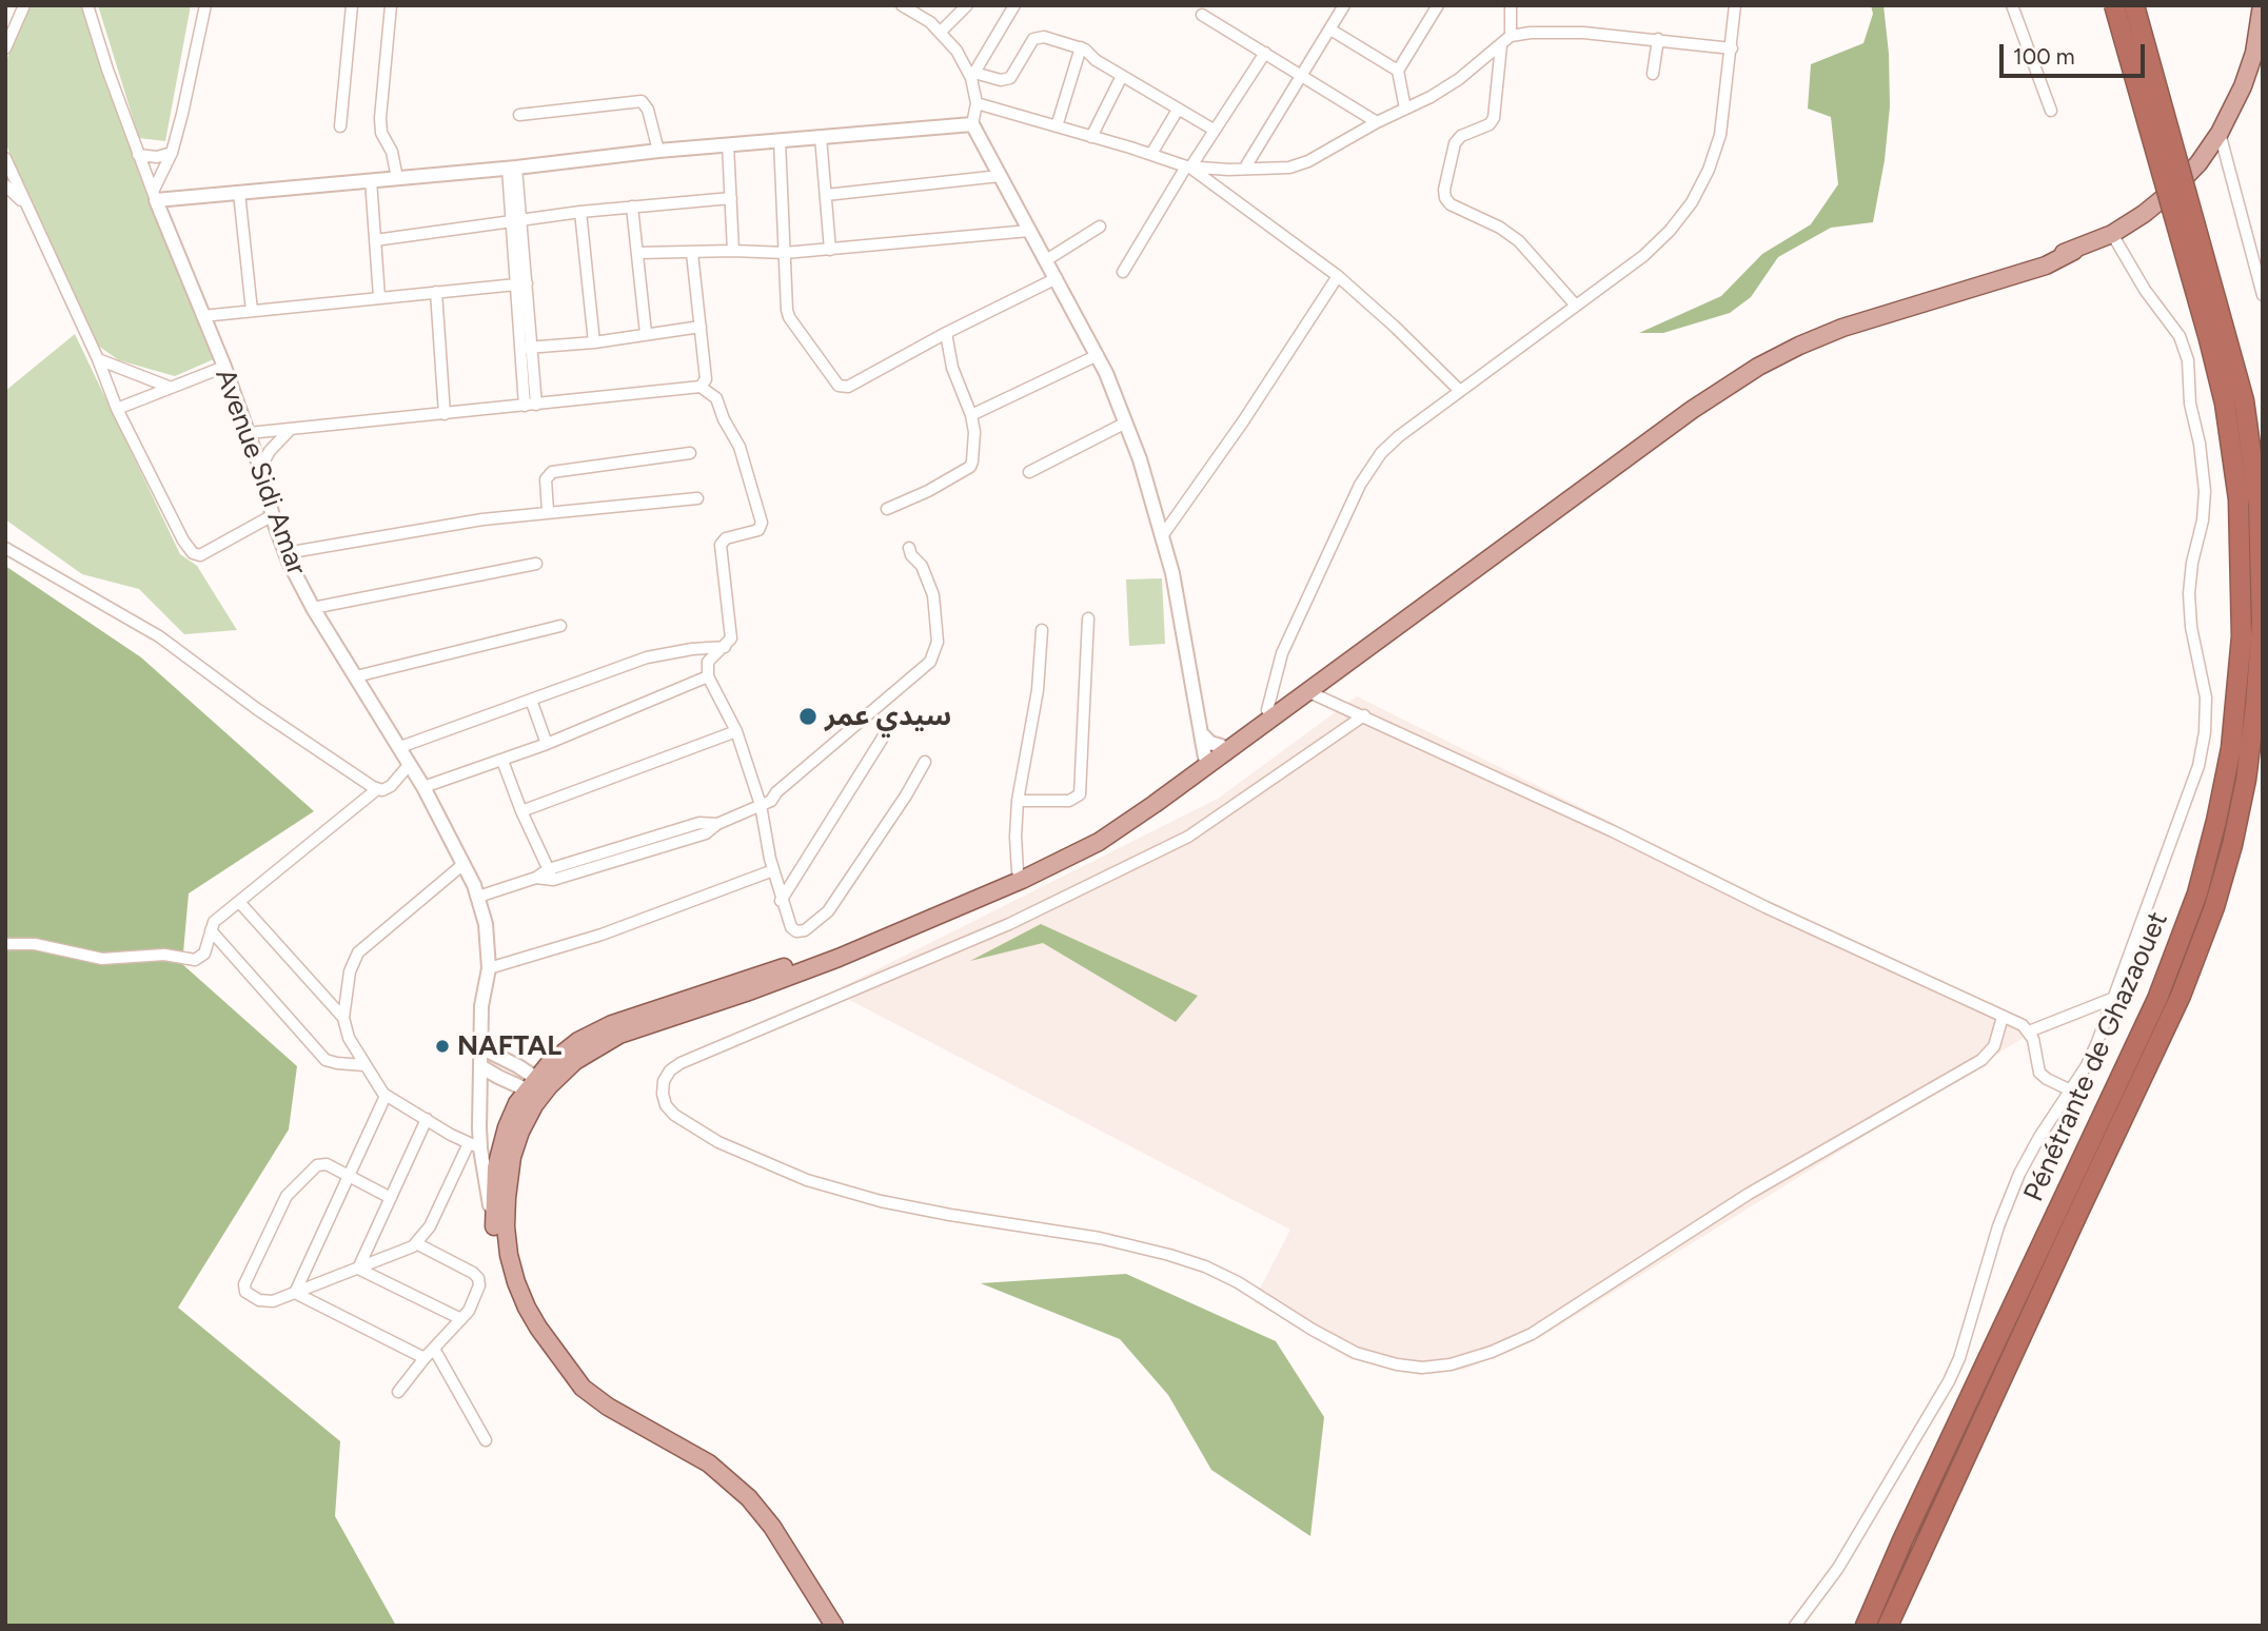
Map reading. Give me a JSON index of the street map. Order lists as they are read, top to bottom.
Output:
{
  "streets": {
    "highway": ["Pénétrante de Ghazaouet"],
    "street": ["Avenue Sidi Amar"]
  },
  "places": ["سيدي عمر", "NAFTAL"],
  "scale_bar": "100 m"
}
